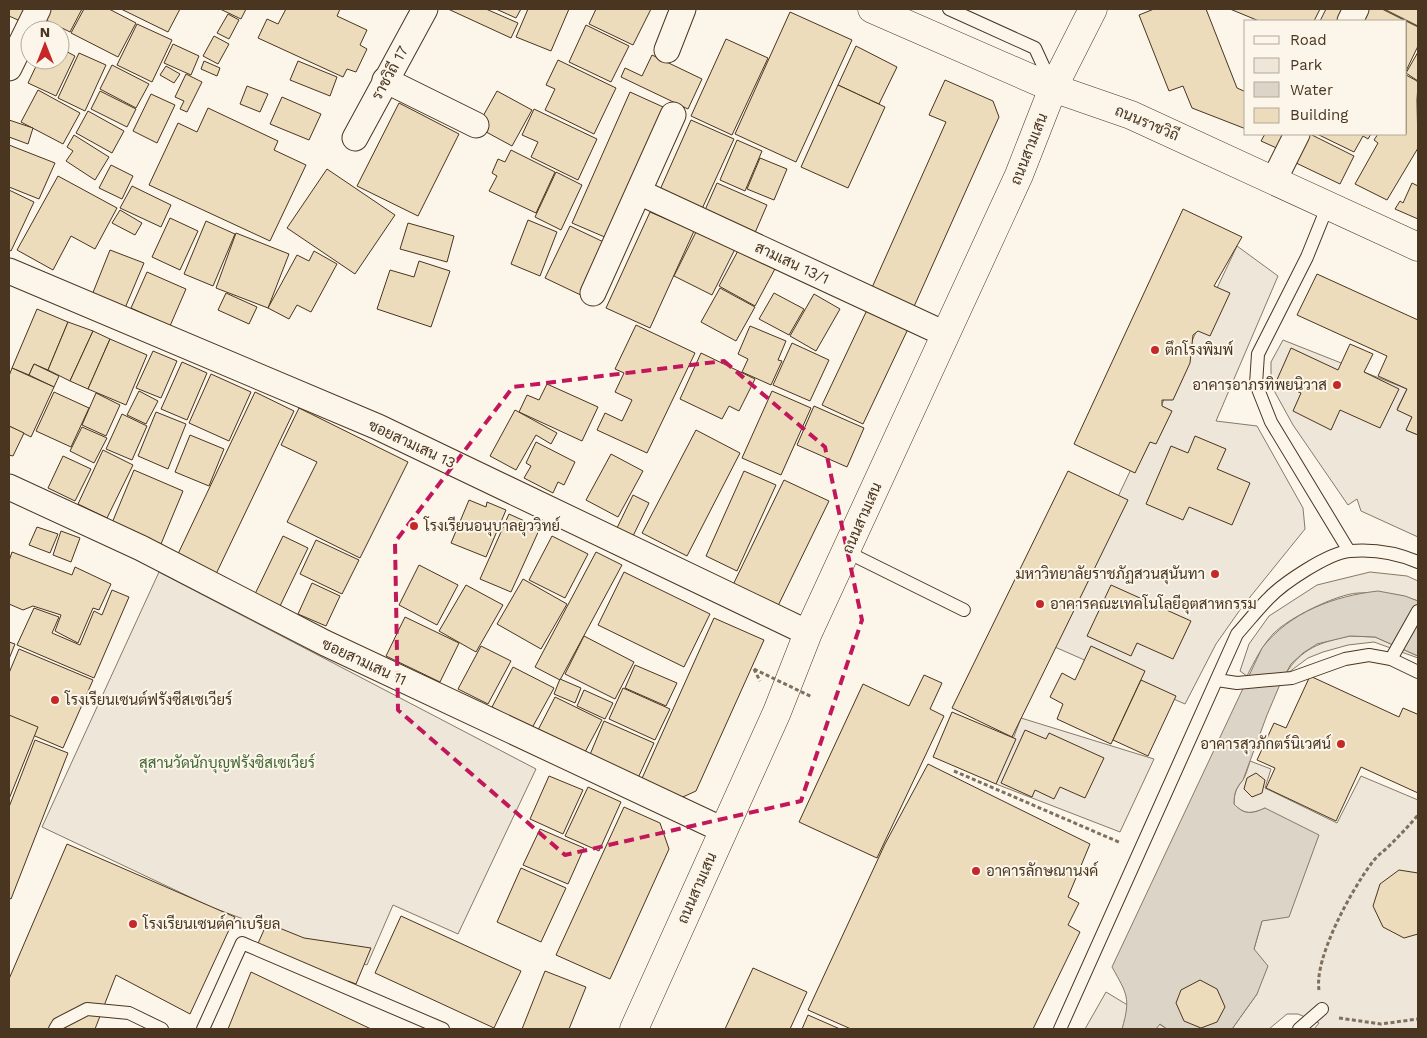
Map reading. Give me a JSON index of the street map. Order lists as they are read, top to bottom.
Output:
{
  "streets": {
    "main road": ["ถนนราชวิถี", "ถนนสามเสน"],
    "street": [
      "ราชวิถี 17",
      "สามเสน 13/1",
      "ซอยสามเสน 13",
      "ซอยสามเสน 11"
    ]
  },
  "crossings": [
    ["ถนนราชวิถี", "ถนนสามเสน"],
    ["ถนนสามเสน", "สามเสน 13/1"],
    ["ถนนสามเสน", "ซอยสามเสน 13"],
    ["ถนนสามเสน", "ซอยสามเสน 11"]
  ],
  "parks": ["สุสานวัดนักบุญฟรังซิสเซเวียร์"],
  "places": [
    "ตึกโรงพิมพ์",
    "อาคารอาภรทิพยนิวาส",
    "โรงเรียนอนุบาลยุววิทย์",
    "มหาวิทยาลัยราชภัฏสวนสุนันทา",
    "อาคารคณะเทคโนโลยีอุตสาหกรรม",
    "โรงเรียนเซนต์ฟรังซีสเซเวียร์",
    "อาคารสุวภักตร์นิเวศน์",
    "อาคารลักษณานงค์",
    "โรงเรียนเซนต์คาเบรียล"
  ],
  "legend": [
    "Road",
    "Park",
    "Water",
    "Building"
  ],
  "north": "top"
}
